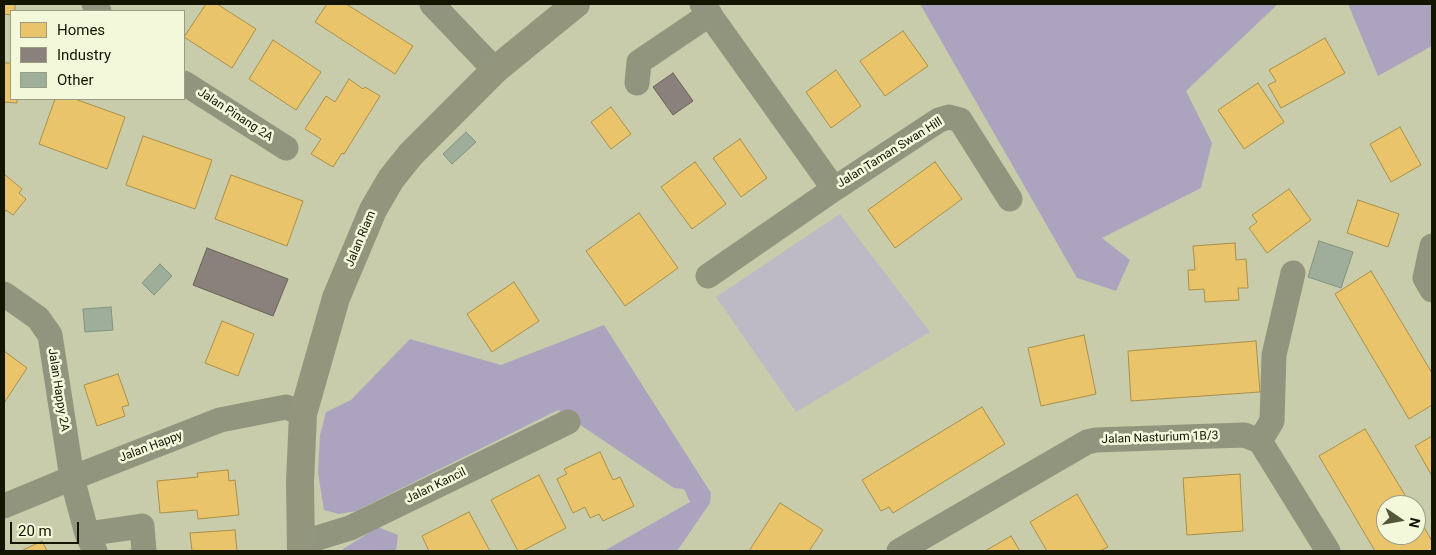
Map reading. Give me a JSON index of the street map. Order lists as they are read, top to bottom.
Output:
{
  "streets": {
    "main road": ["Jalan Riam"],
    "street": [
      "Jalan Pinang 2A",
      "Jalan Taman Swan Hill",
      "Jalan Happy 2A",
      "Jalan Nasturium 1B/3",
      "Jalan Happy",
      "Jalan Kancil"
    ]
  },
  "crossings": [
    ["Jalan Riam", "Jalan Happy"],
    ["Jalan Riam", "Jalan Kancil"],
    ["Jalan Happy 2A", "Jalan Happy"]
  ],
  "legend": ["Homes", "Industry", "Other"],
  "scale_bar": "20 m",
  "north": "right"
}
